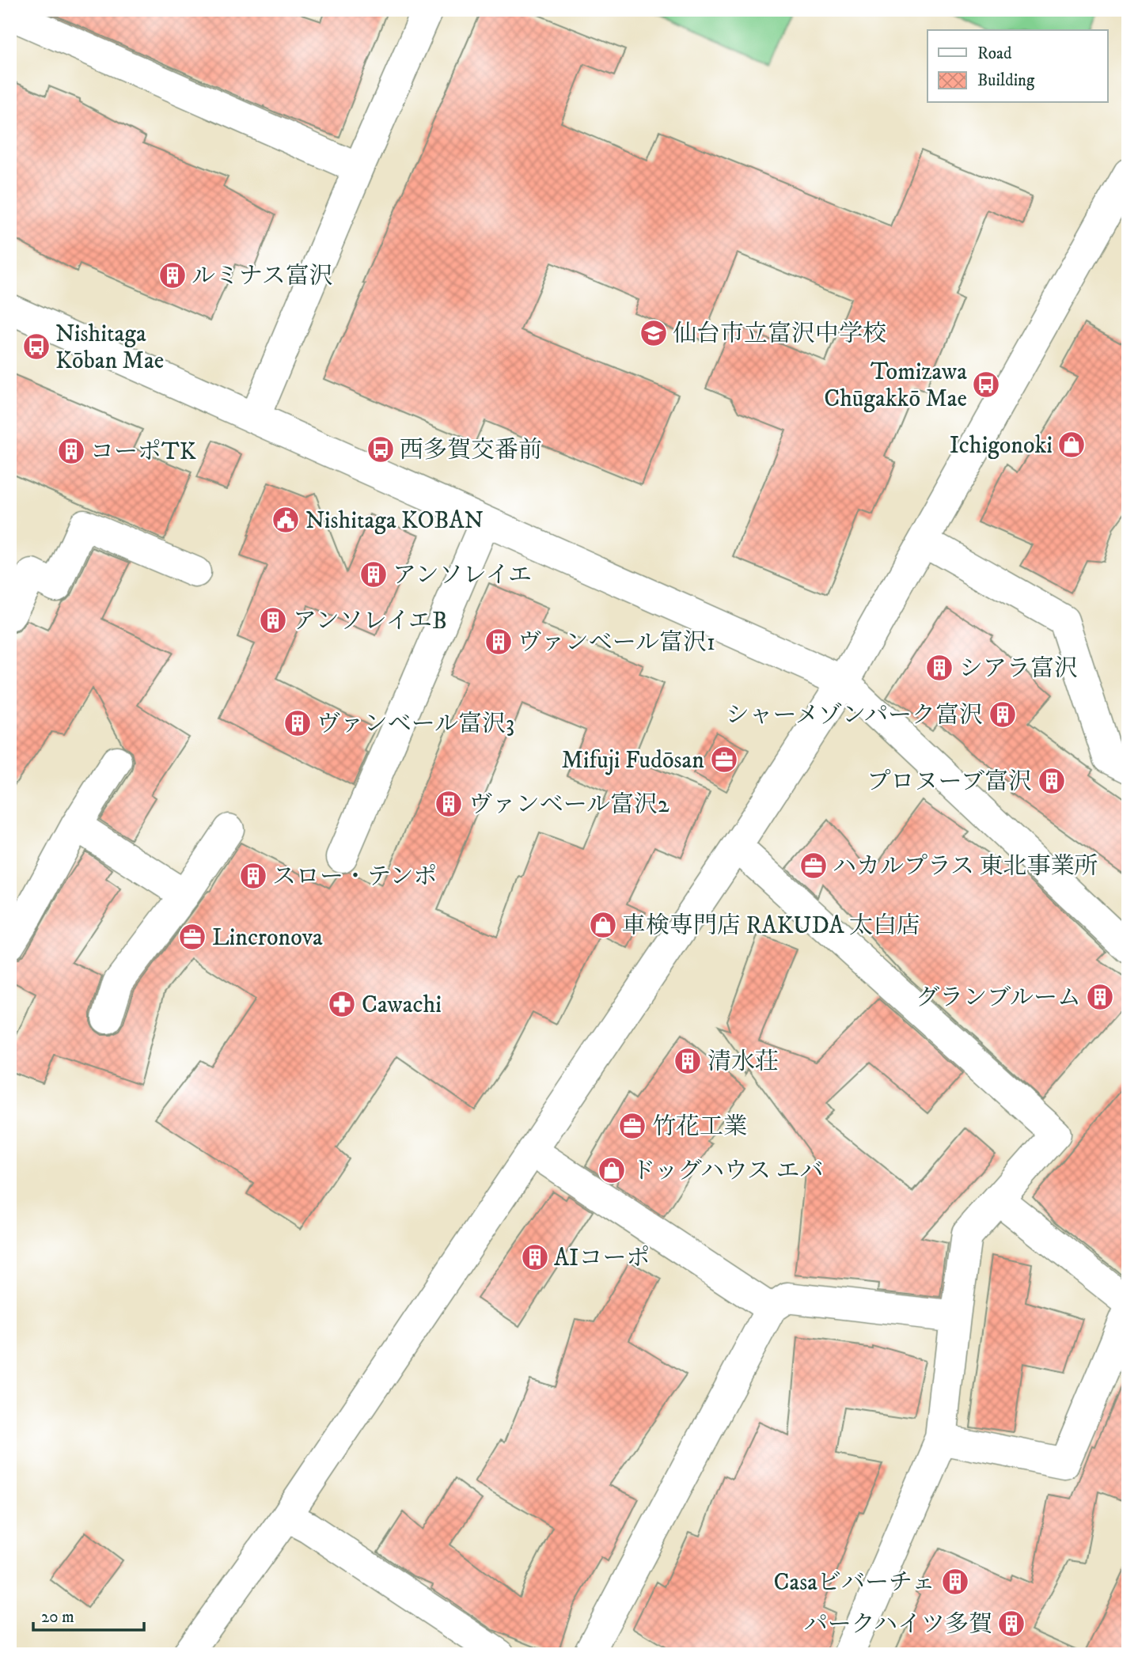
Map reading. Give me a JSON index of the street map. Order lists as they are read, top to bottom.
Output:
{
  "places": {
    "building": [
      "ルミナス富沢",
      "コーポTK",
      "アンソレイエ",
      "アンソレイエB",
      "ヴァンベール富沢1",
      "シアラ富沢",
      "シャーメゾンパーク富沢",
      "ヴァンベール富沢3",
      "プロヌーブ富沢",
      "ヴァンベール富沢2",
      "スロー・テンポ",
      "グランブルーム",
      "清水荘",
      "AIコーポ",
      "Casaビバーチェ",
      "パークハイツ多賀"
    ],
    "school or university": ["仙台市立富沢中学校"],
    "bus stop": ["Nishitaga Kōban Mae", "Tomizawa Chūgakkō Mae", "西多賀交番前"],
    "shop": ["Ichigonoki", "車検専門店 RAKUDA 太白店", "ドッグハウス エバ"],
    "public building": ["Nishitaga KOBAN"],
    "office": [
      "Mifuji Fudōsan",
      "ハカルプラス 東北事業所",
      "Lincronova",
      "竹花工業"
    ],
    "pharmacy": ["Cawachi"]
  },
  "legend": ["Road", "Building"],
  "scale_bar": "20 m"
}
